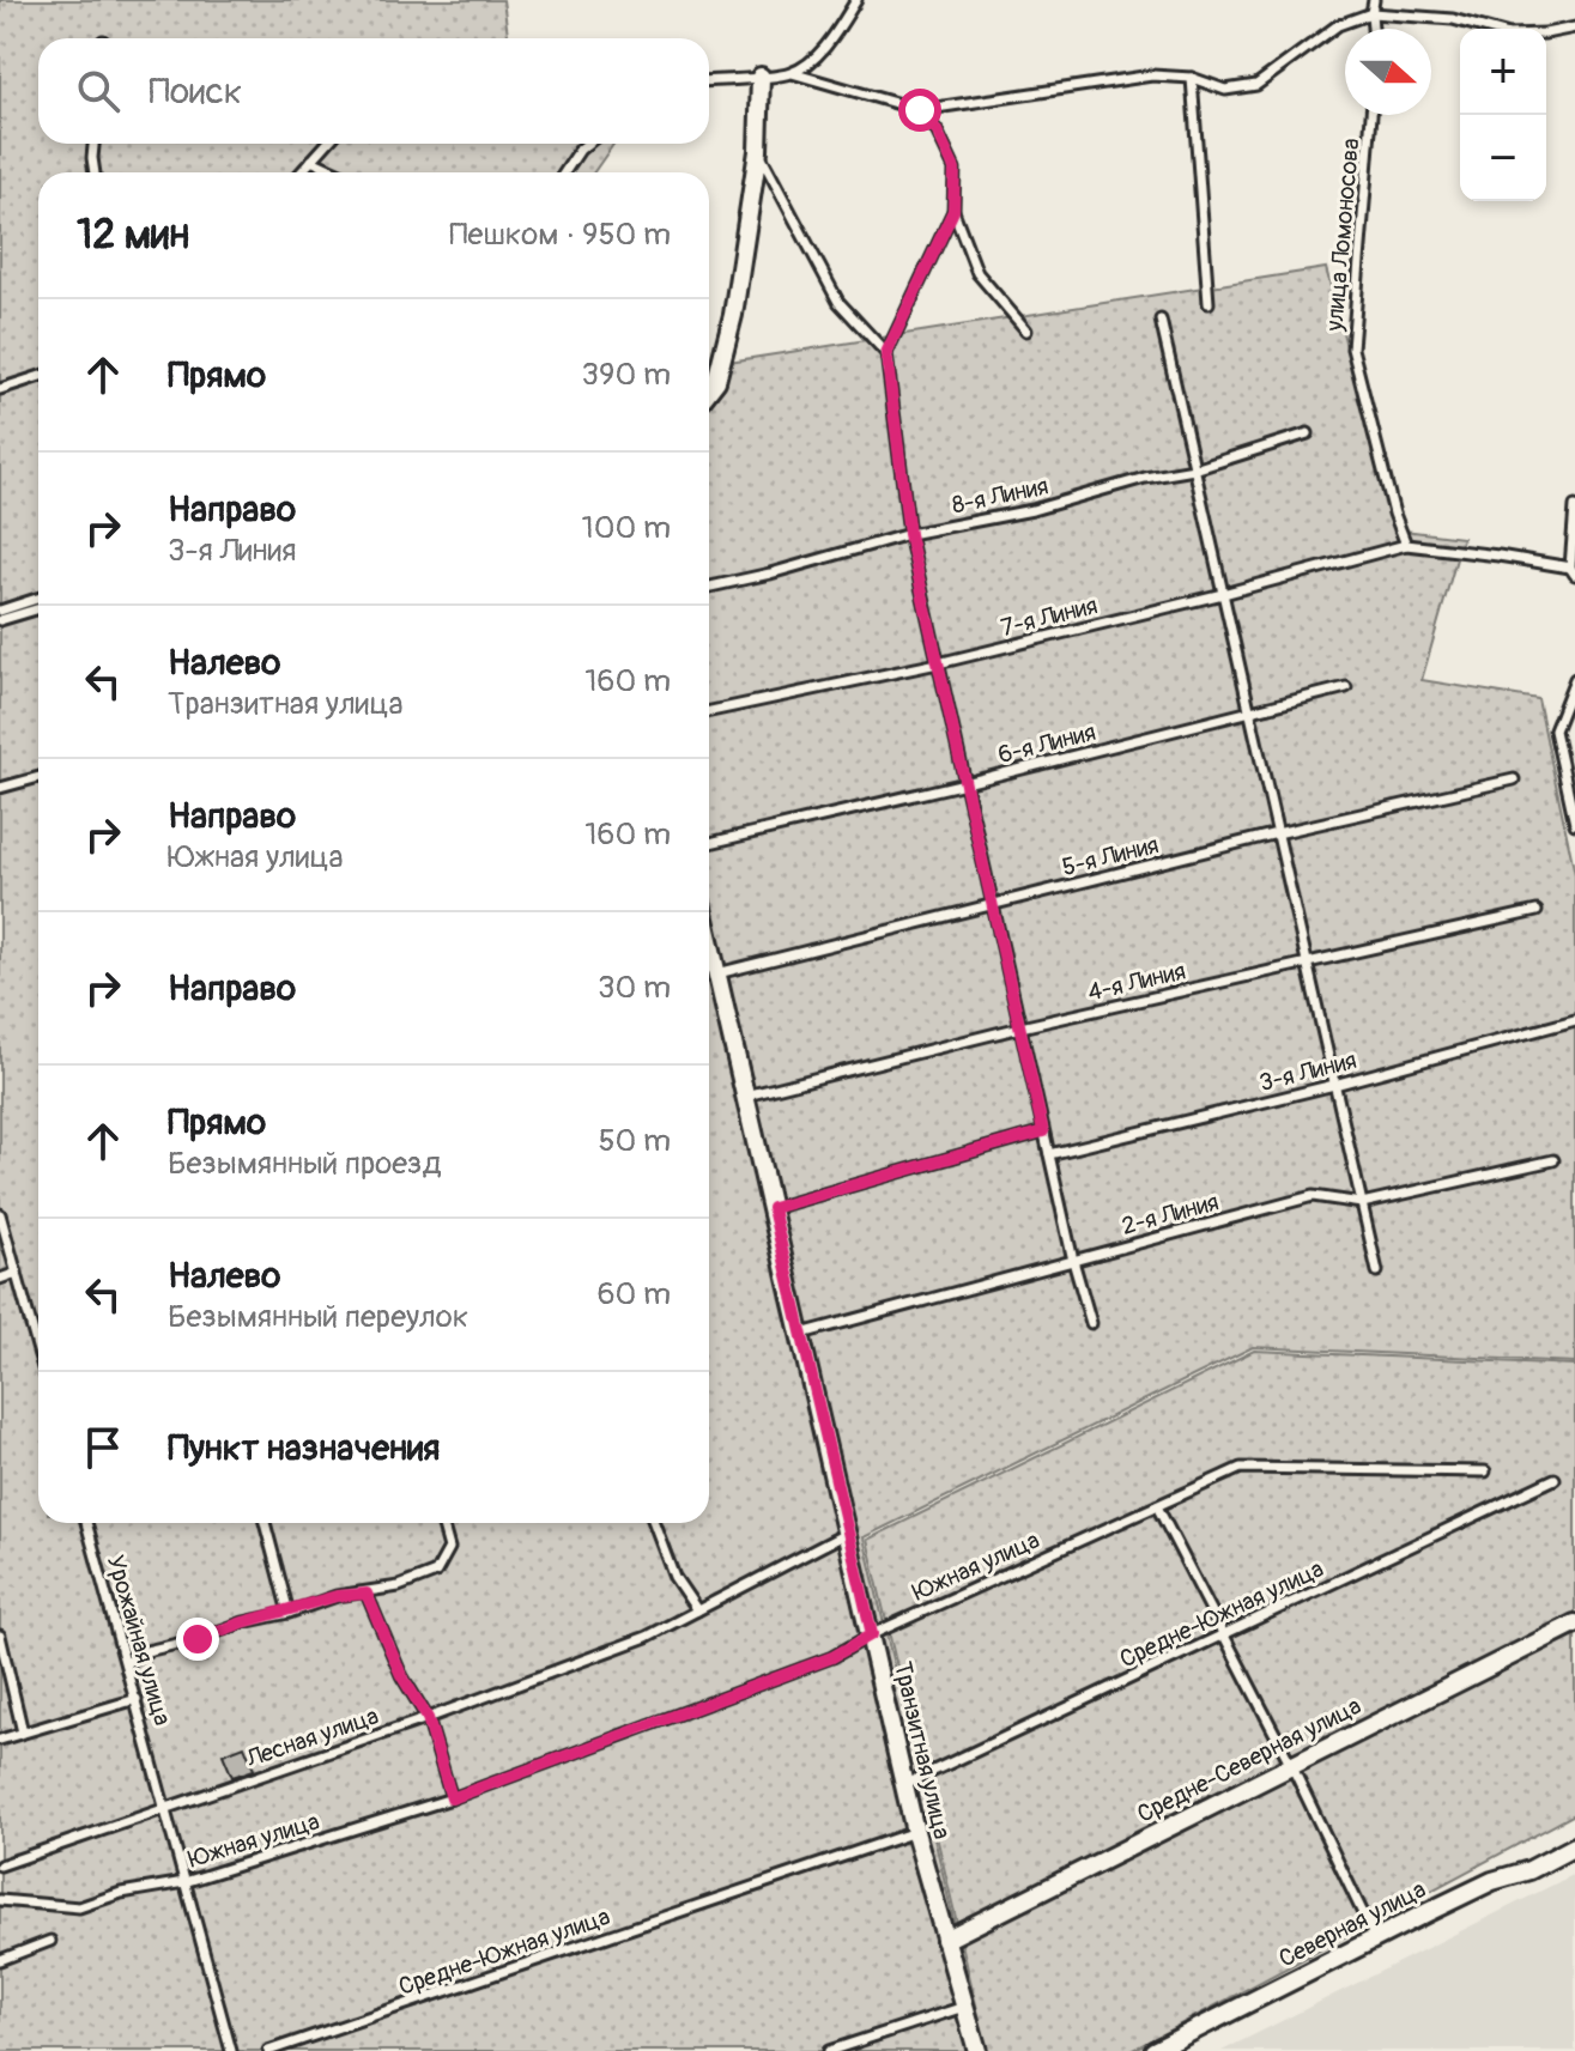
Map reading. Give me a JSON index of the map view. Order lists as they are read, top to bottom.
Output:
{
  "streets": {
    "street": ["Транзитная улица", "Средне-Северная улица", "Северная улица"],
    "lane": [
      "улица Ломоносова",
      "8-я Линия",
      "7-я Линия",
      "6-я Линия",
      "5-я Линия",
      "4-я Линия",
      "3-я Линия",
      "2-я Линия",
      "Южная улица",
      "Средне-Южная улица",
      "Урожайная улица",
      "Лесная улица"
    ]
  },
  "crossings": [
    ["улица Ломоносова", "7-я Линия"],
    ["5-я Линия", "Транзитная улица"],
    ["4-я Линия", "Транзитная улица"],
    ["2-я Линия", "Транзитная улица"],
    ["Южная улица", "Урожайная улица"],
    ["Южная улица", "Транзитная улица"],
    ["Средне-Южная улица", "Транзитная улица"],
    ["Урожайная улица", "Лесная улица"],
    ["Транзитная улица", "Средне-Северная улица"]
  ],
  "north": "right",
  "page": {
    "map_buttons": ["+", "−"],
    "search": "Поиск",
    "heading": ["12 мин", "Пешком · 950 m"],
    "list": [
      ["Прямо", "390 m"],
      ["Направо", "3-я Линия", "100 m"],
      ["Налево", "Транзитная улица", "160 m"],
      ["Направо", "Южная улица", "160 m"],
      ["Направо", "30 m"],
      ["Прямо", "Безымянный проезд", "50 m"],
      ["Налево", "Безымянный переулок", "60 m"],
      "Пункт назначения"
    ]
  }
}
